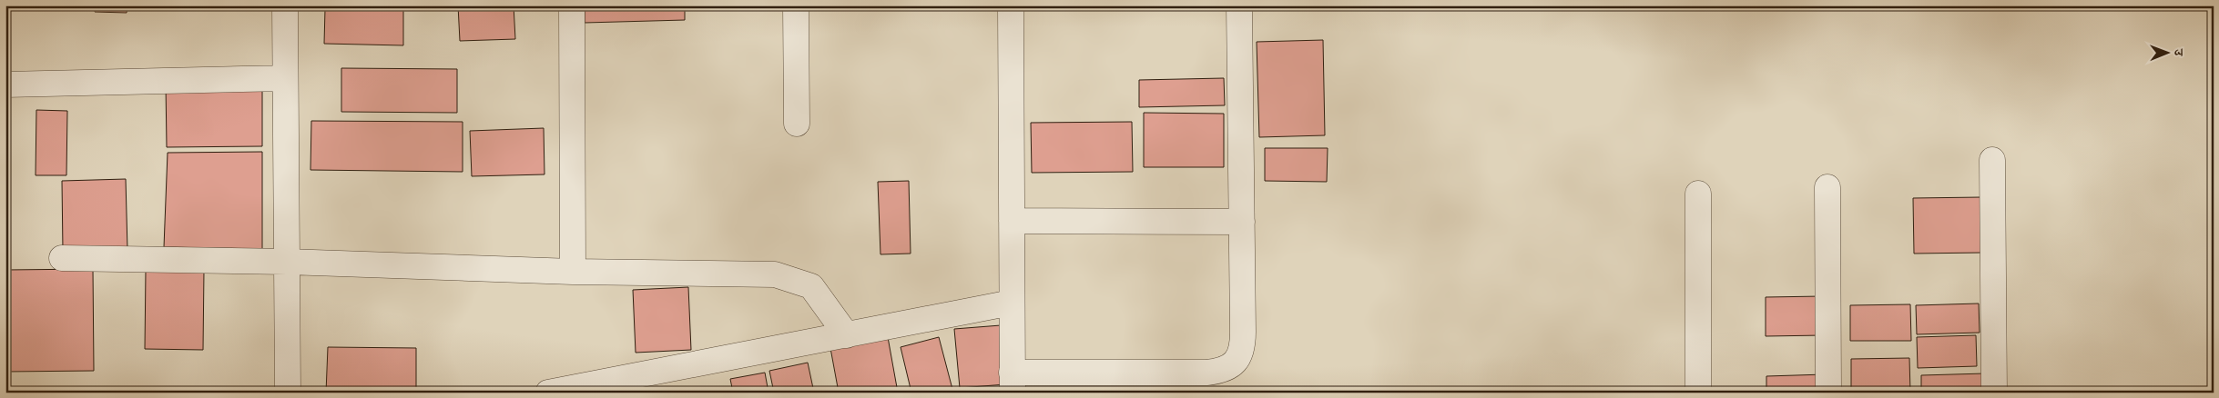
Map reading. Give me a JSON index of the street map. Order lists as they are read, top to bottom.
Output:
{
  "north": "right"
}
